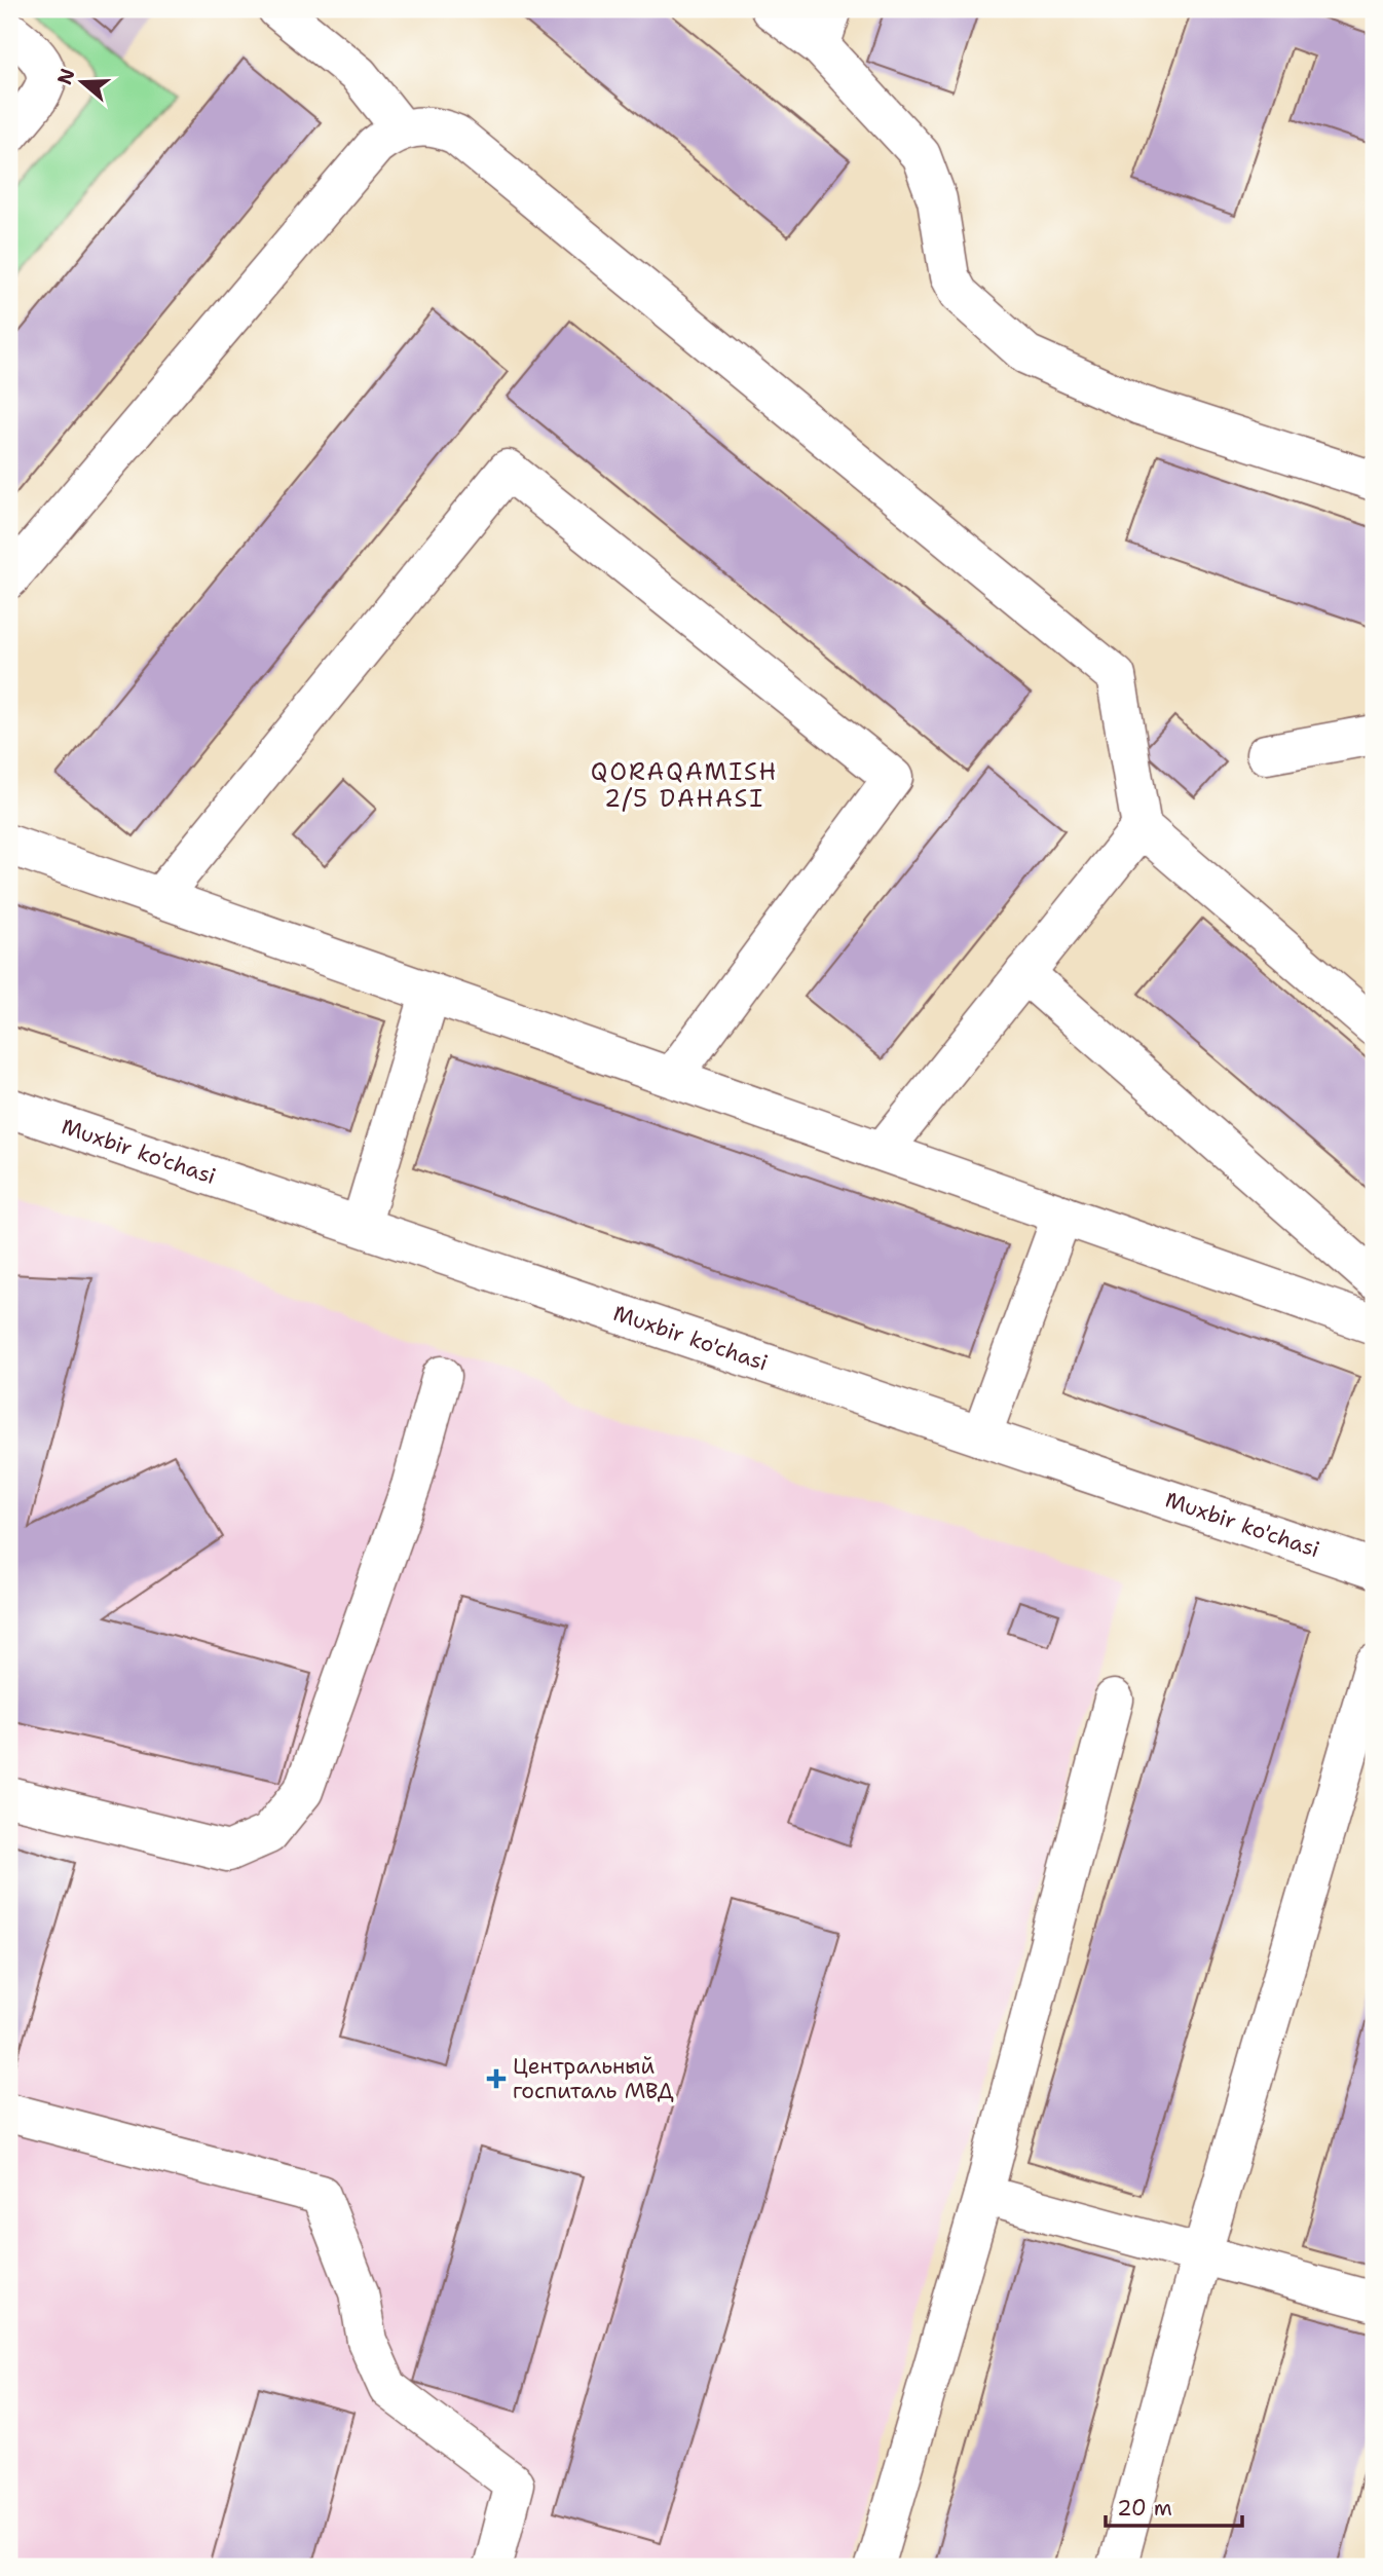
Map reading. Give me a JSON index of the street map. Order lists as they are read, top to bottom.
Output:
{
  "streets": {
    "street": ["Muxbir ko'chasi"]
  },
  "districts": ["QORAQAMISH 2/5 DAHASI"],
  "places": {
    "health": ["Центральный госпиталь МВД"]
  },
  "scale_bar": "20 m",
  "north": "left"
}
